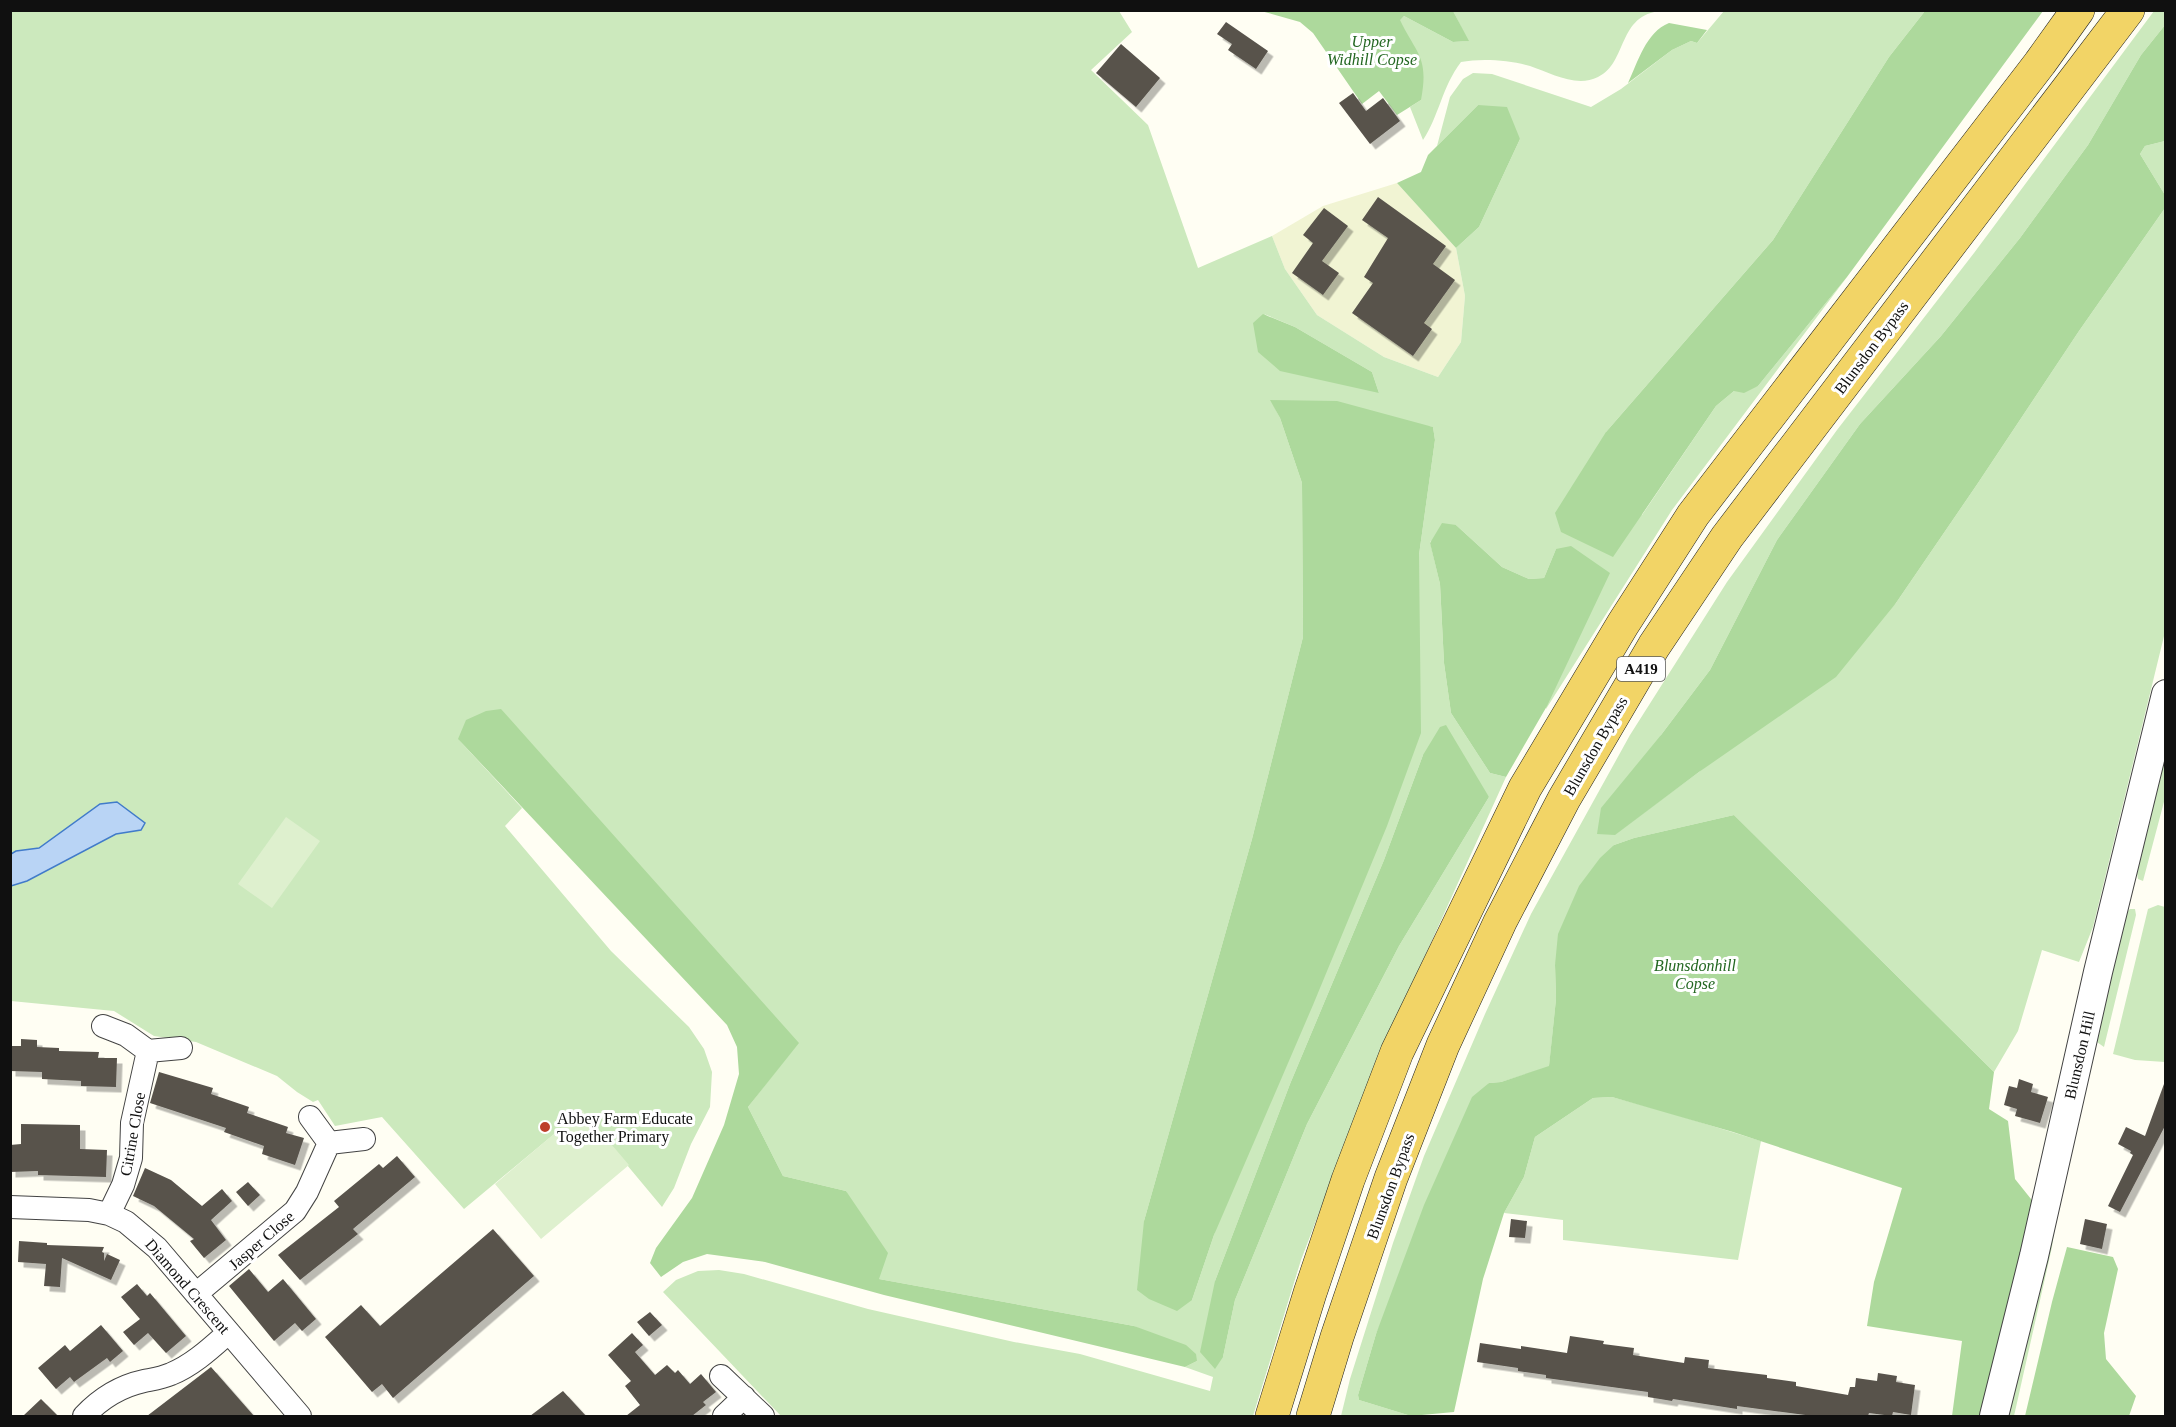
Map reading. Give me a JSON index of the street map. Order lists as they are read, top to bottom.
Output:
{
  "streets": {
    "highway": ["Blunsdon Bypass", "A419"],
    "street": [
      "Blunsdon Hill",
      "Citrine Close",
      "Jasper Close",
      "Diamond Crescent"
    ]
  },
  "crossings": [
    ["Citrine Close", "Diamond Crescent"],
    ["Jasper Close", "Diamond Crescent"]
  ],
  "parks": ["Upper Widhill Copse", "Blunsdonhill Copse"],
  "places": ["Abbey Farm Educate Together Primary"]
}
